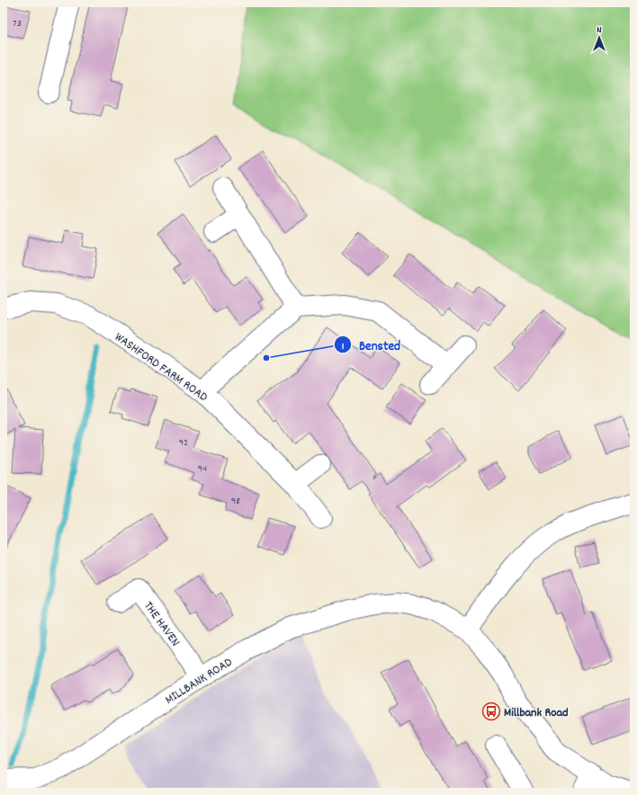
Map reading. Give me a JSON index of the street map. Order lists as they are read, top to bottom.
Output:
{
  "streets": {
    "street": ["WASHFORD FARM ROAD", "THE HAVEN", "MILLBANK ROAD"]
  },
  "crossings": [
    ["THE HAVEN", "MILLBANK ROAD"]
  ],
  "places": {
    "other": ["Bensted"],
    "bus stop": ["Millbank Road"]
  },
  "house_numbers": [
    "73",
    "92",
    "94",
    "98"
  ],
  "north": "top"
}
